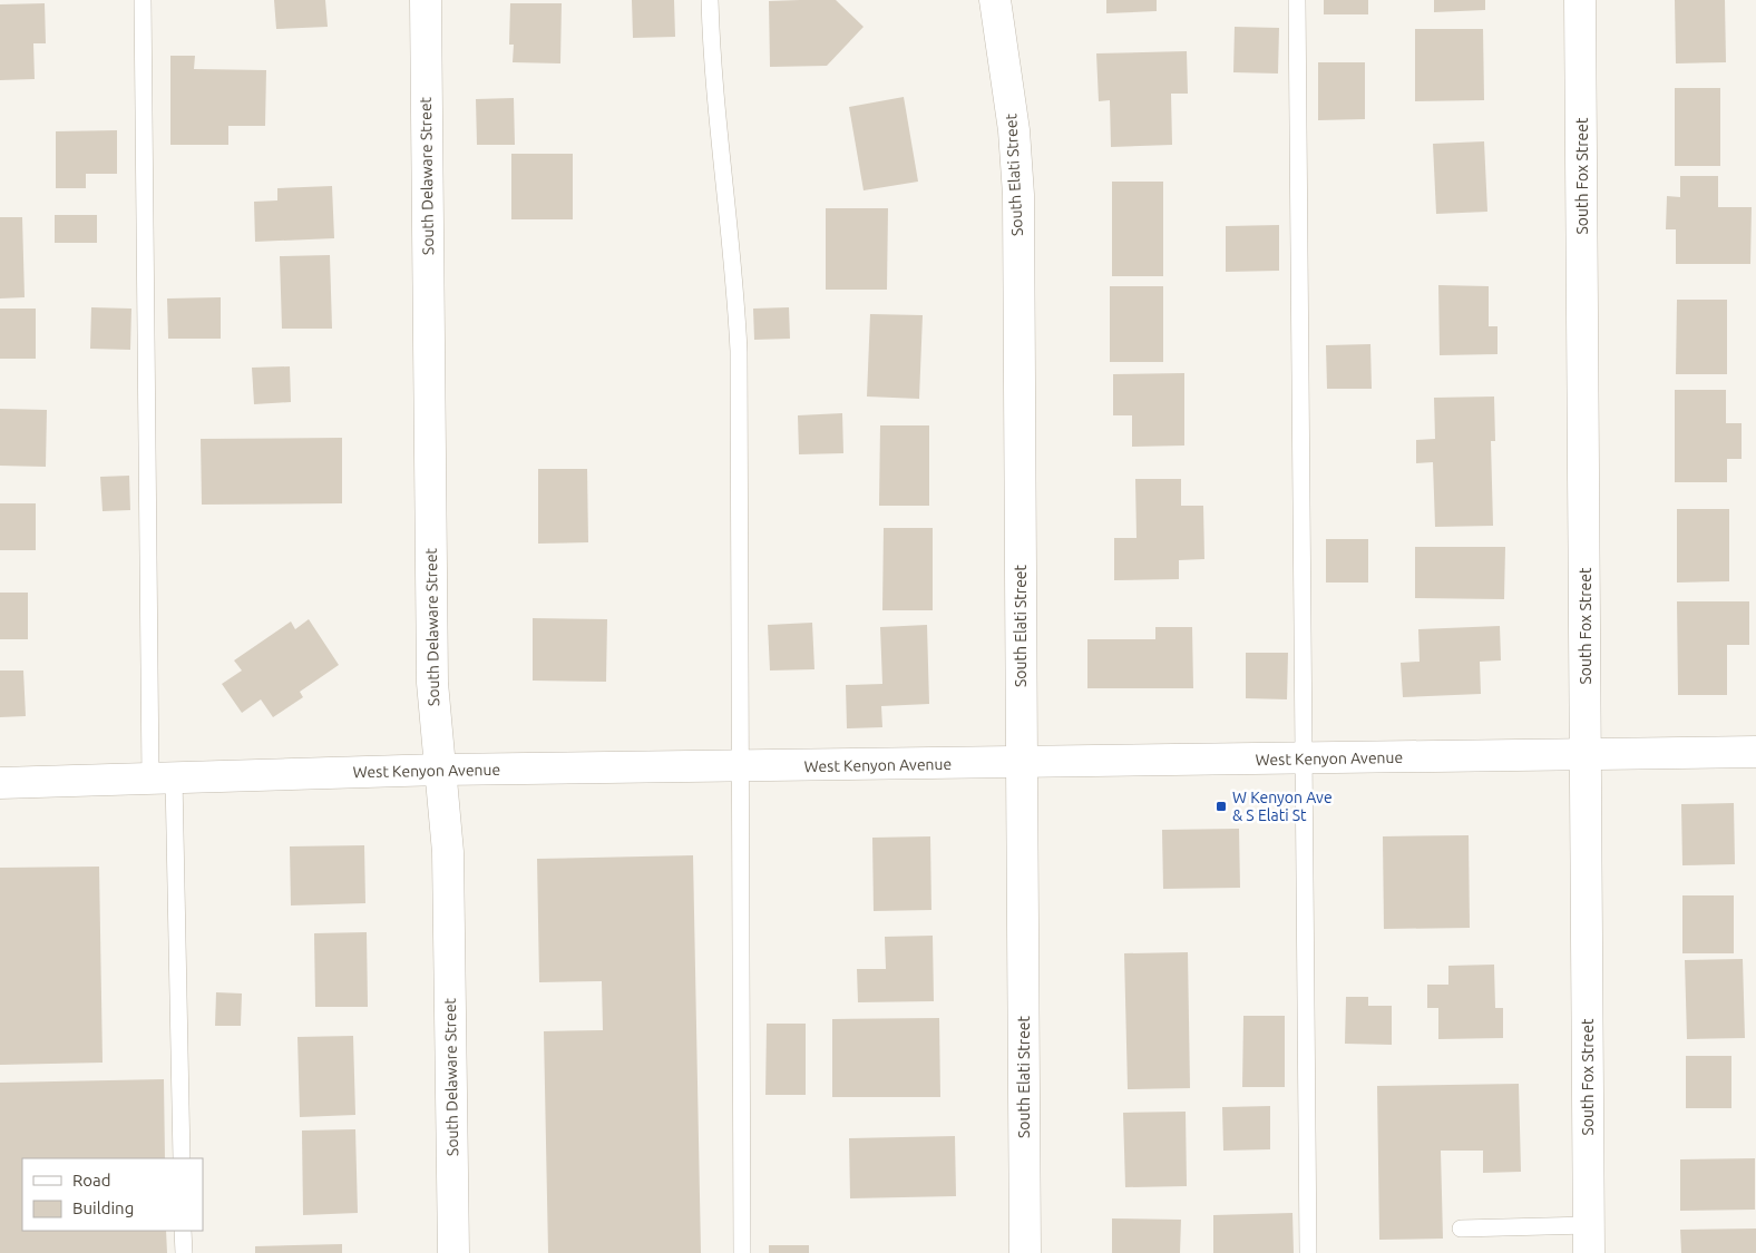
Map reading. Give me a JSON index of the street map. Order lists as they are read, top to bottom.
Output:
{
  "streets": {
    "street": [
      "South Elati Street",
      "South Delaware Street",
      "South Fox Street",
      "West Kenyon Avenue"
    ]
  },
  "crossings": [
    ["South Elati Street", "West Kenyon Avenue"],
    ["South Delaware Street", "West Kenyon Avenue"],
    ["South Fox Street", "West Kenyon Avenue"]
  ],
  "places": {
    "transit": ["W Kenyon Ave & S Elati St"]
  },
  "legend": ["Road", "Building"]
}
